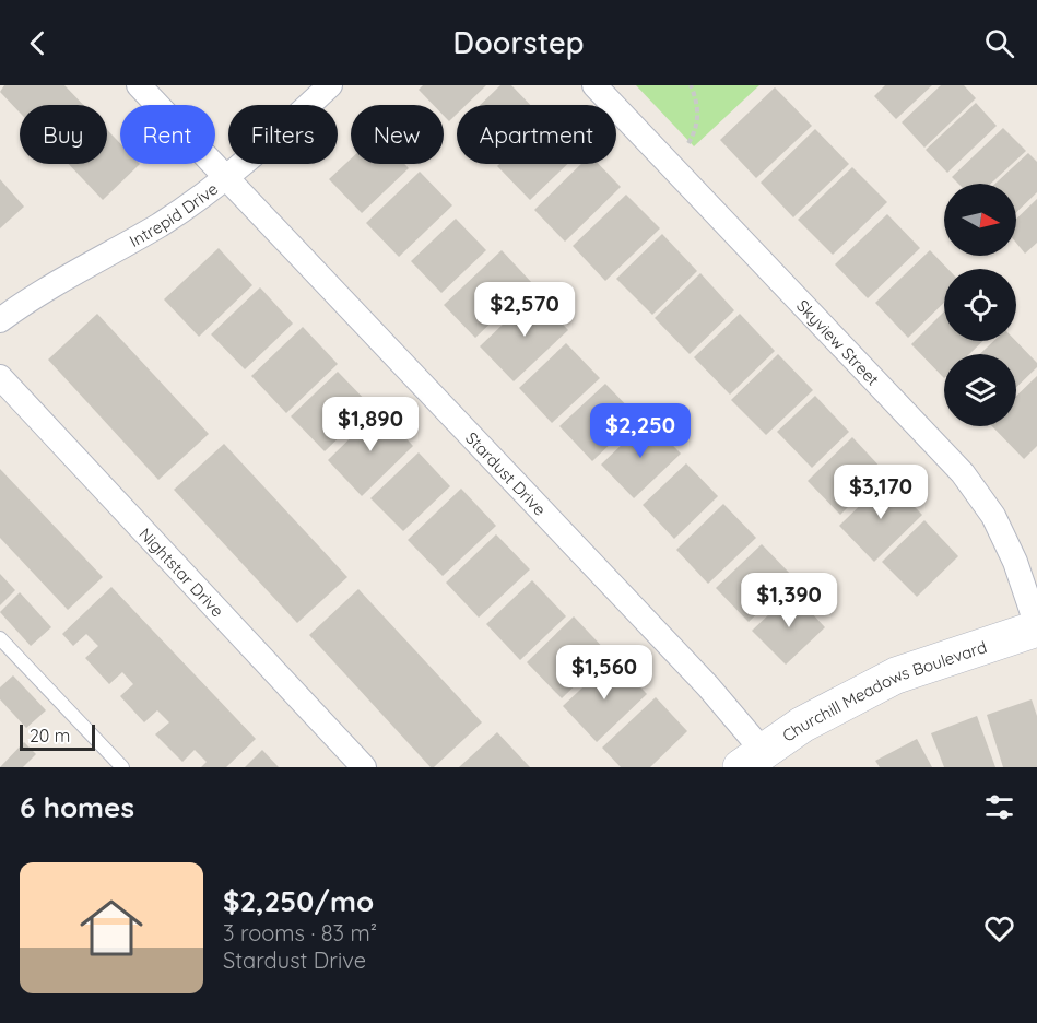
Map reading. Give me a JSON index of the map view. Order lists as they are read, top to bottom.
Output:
{
  "streets": {
    "street": [
      "Intrepid Drive",
      "Skyview Street",
      "Stardust Drive",
      "Nightstar Drive",
      "Churchill Meadows Boulevard"
    ]
  },
  "crossings": [
    ["Intrepid Drive", "Stardust Drive"],
    ["Skyview Street", "Churchill Meadows Boulevard"],
    ["Stardust Drive", "Churchill Meadows Boulevard"]
  ],
  "scale_bar": "20 m",
  "north": "right",
  "page": {
    "header": "Doorstep",
    "chip": [
      "Buy",
      "Rent",
      "Filters",
      "New",
      "Apartment"
    ],
    "price": [
      "$2,570",
      "$1,890",
      "$2,250",
      "$3,170",
      "$1,390",
      "$1,560"
    ],
    "scale": "20 m",
    "heading": "6 homes",
    "list": [
      {
        "name": "$2,250/mo",
        "note": "3 rooms · 83 m² · Stardust Drive"
      }
    ]
  }
}
